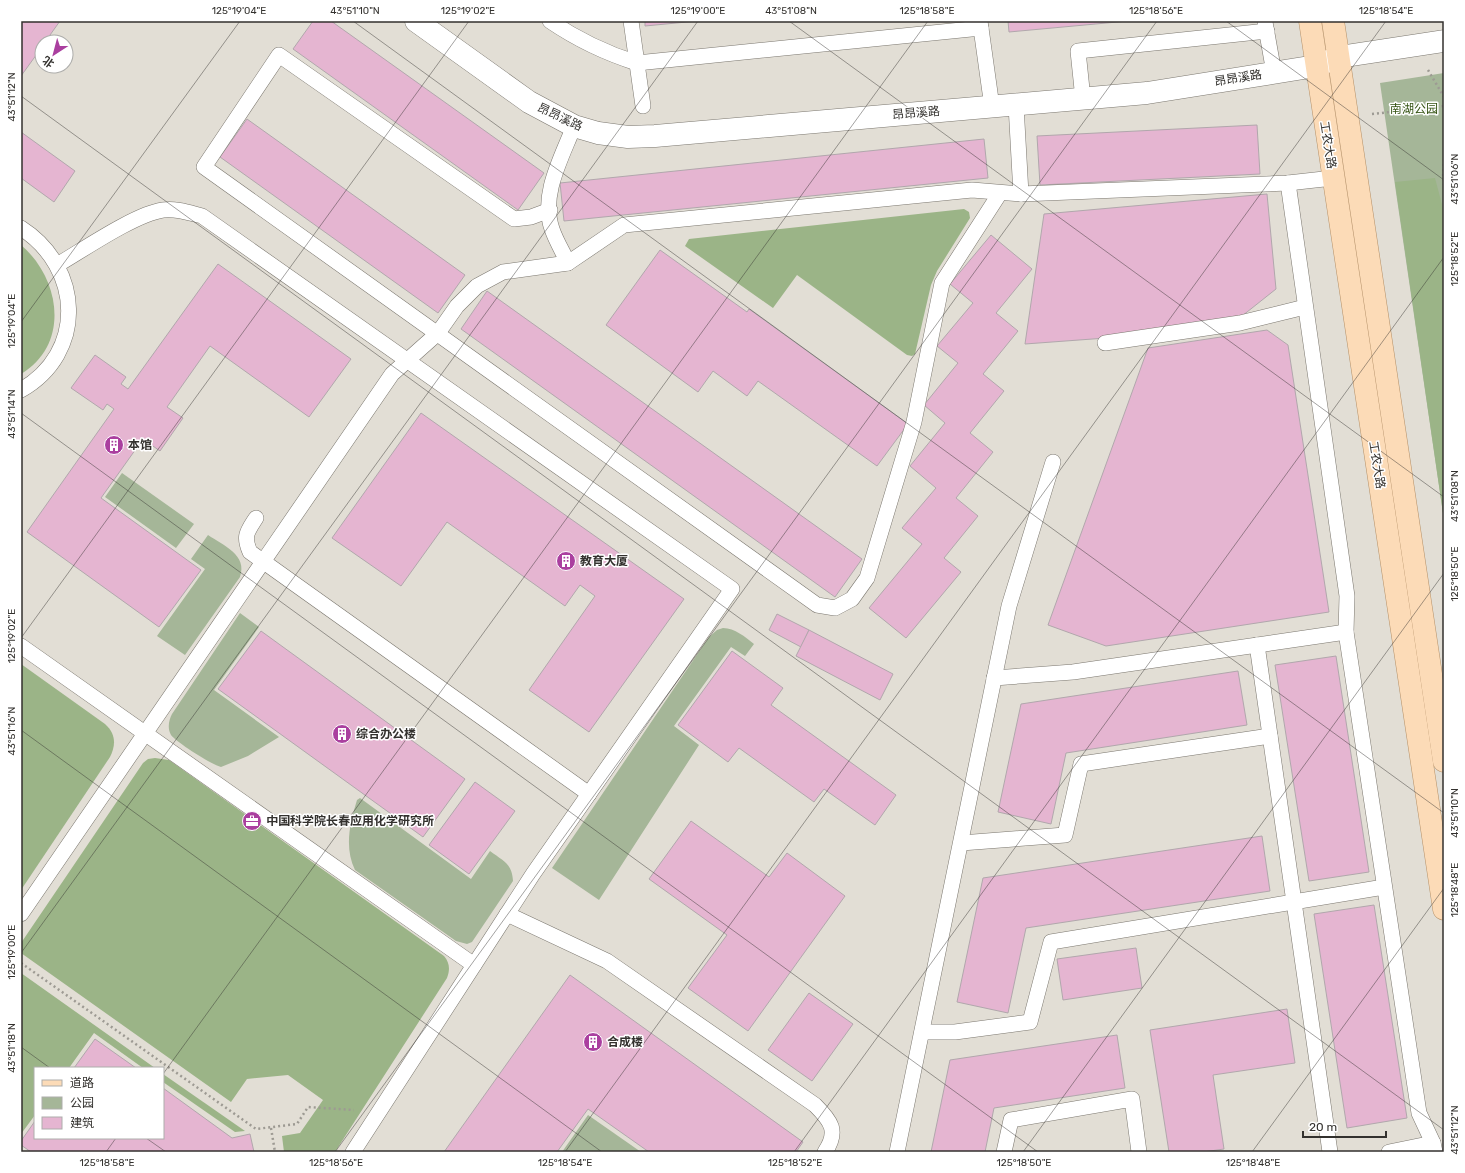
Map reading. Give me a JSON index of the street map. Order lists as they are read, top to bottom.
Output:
{
  "streets": {
    "main road": ["工农大路"],
    "street": ["昂昂溪路"]
  },
  "crossings": [
    ["昂昂溪路", "工农大路"]
  ],
  "parks": ["南湖公园"],
  "places": {
    "building": [
      "本馆",
      "教育大厦",
      "综合办公楼",
      "合成楼"
    ],
    "office": ["中国科学院长春应用化学研究所"]
  },
  "legend": ["道路", "公园", "建筑"],
  "scale_bar": "20 m",
  "north": "bottom left",
  "coordinates": [
    "125°19'04\"E",
    "43°51'10\"N",
    "125°19'02\"E",
    "125°19'00\"E",
    "43°51'08\"N",
    "125°18'58\"E",
    "125°18'56\"E",
    "125°18'54\"E",
    "43°51'12\"N",
    "43°51'06\"N",
    "125°18'52\"E",
    "43°51'14\"N",
    "125°18'50\"E",
    "43°51'16\"N",
    "125°18'48\"E",
    "43°51'18\"N"
  ]
}
